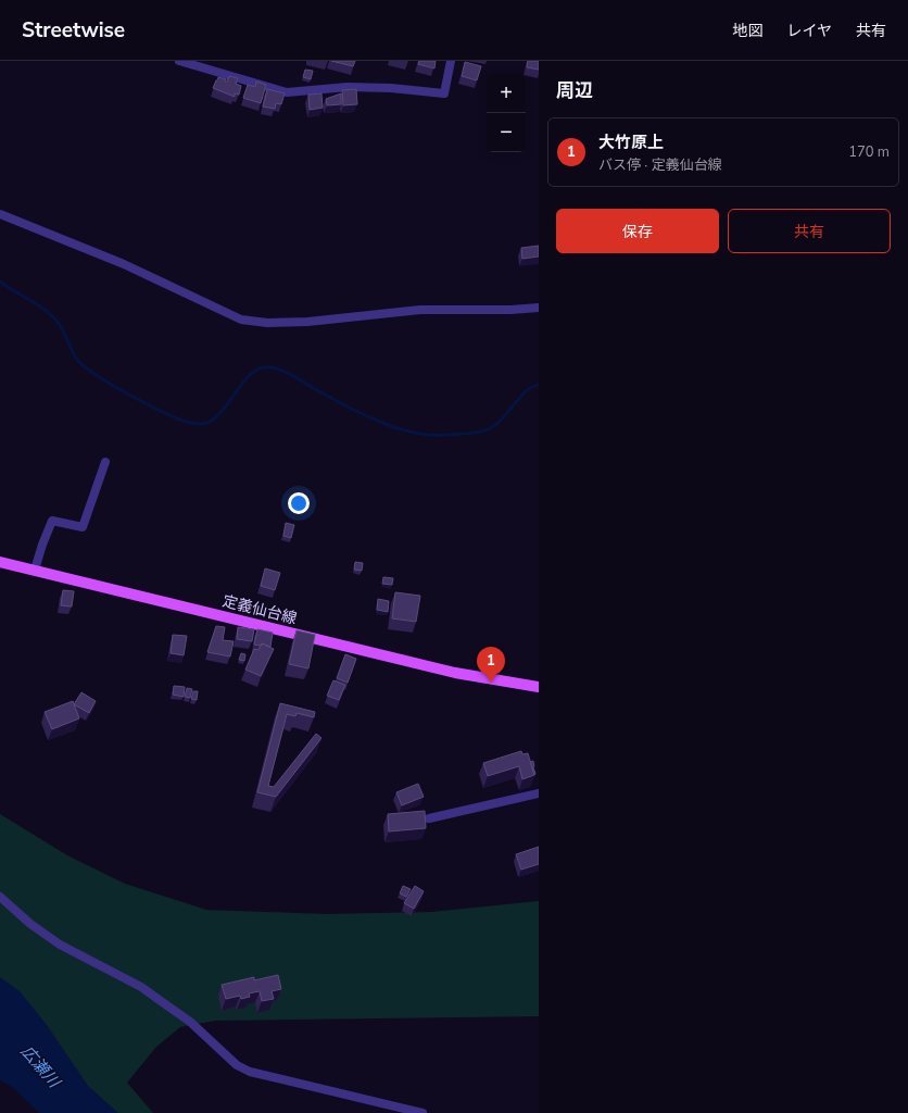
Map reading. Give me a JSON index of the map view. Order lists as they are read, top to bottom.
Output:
{
  "streets": {
    "main road": ["定義仙台線"]
  },
  "water": ["広瀬川"],
  "page": {
    "header": "Streetwise",
    "nav": ["地図", "レイヤ", "共有"],
    "heading": "周辺",
    "map_buttons": ["+", "−"],
    "list": [
      {
        "mark": "1",
        "name": "大竹原上",
        "note": "バス停 · 定義仙台線",
        "value": "170 m"
      }
    ],
    "buttons": ["保存", "共有"],
    "pins": "1"
  }
}
